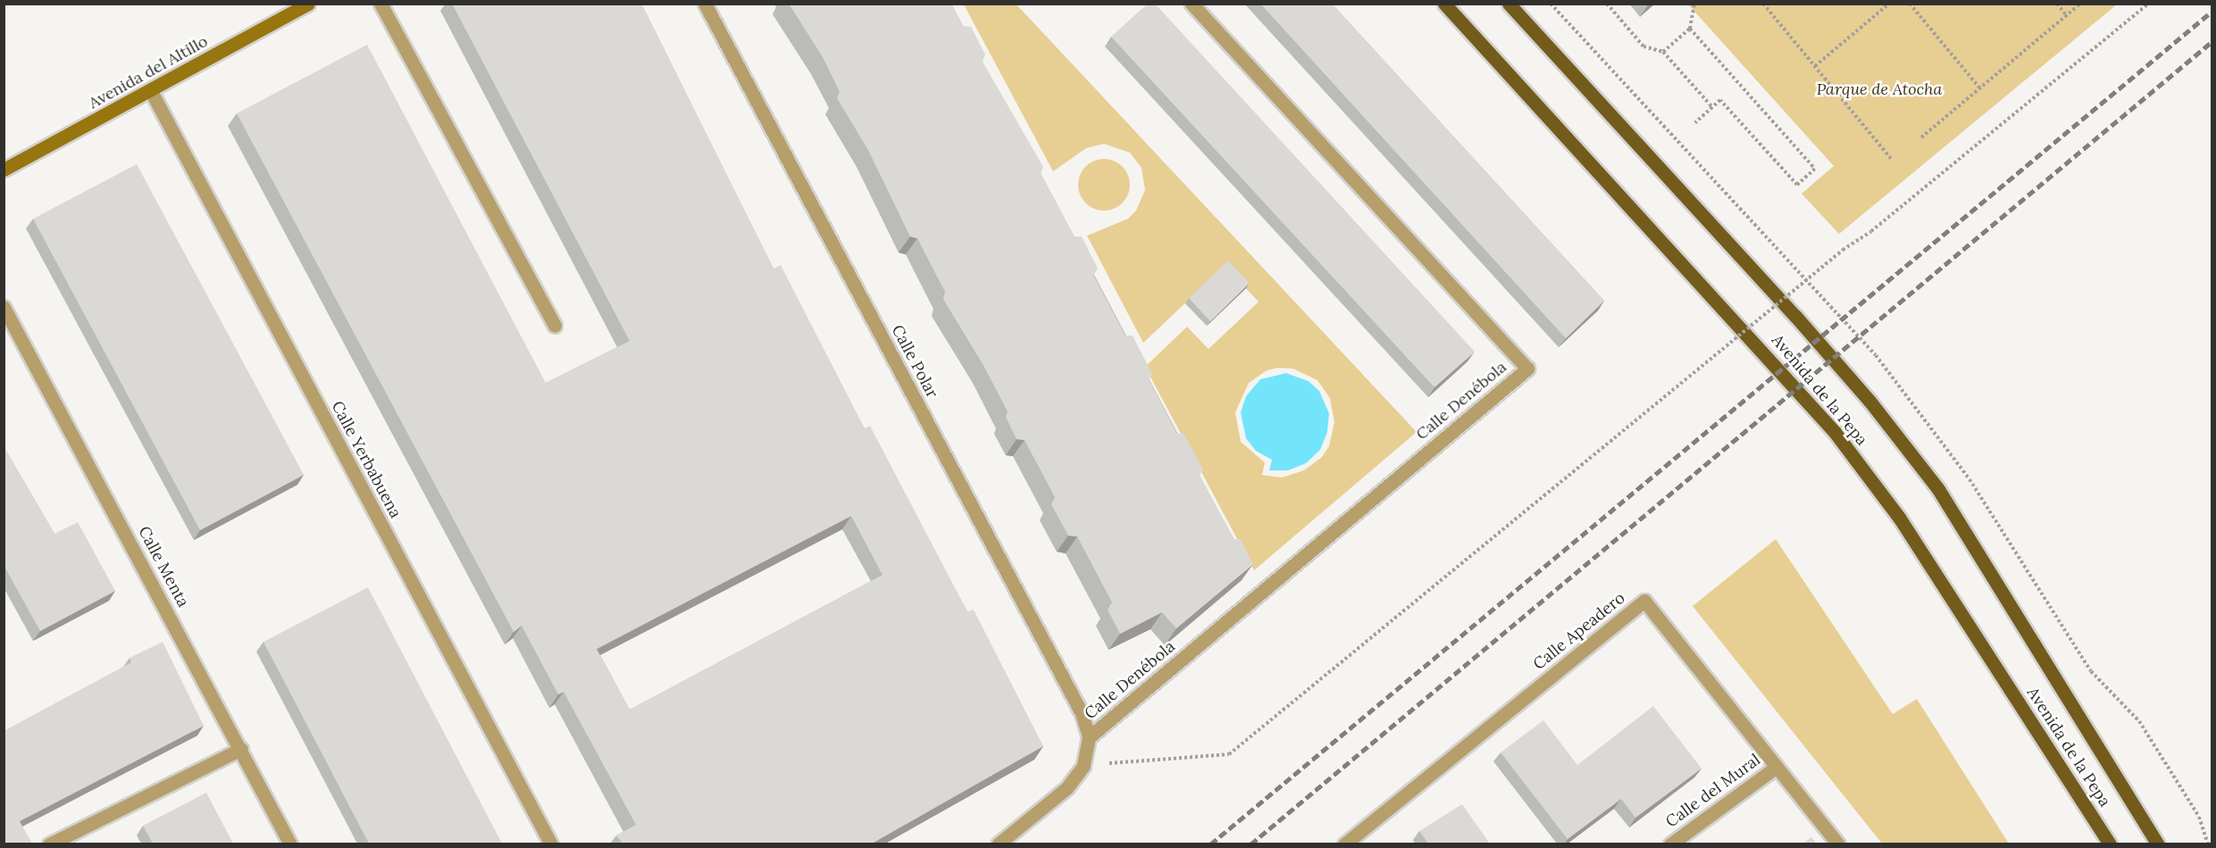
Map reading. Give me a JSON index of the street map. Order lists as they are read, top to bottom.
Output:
{
  "streets": {
    "main road": ["Avenida de la Pepa"],
    "street": [
      "Avenida del Altillo",
      "Calle Polar",
      "Calle Denébola",
      "Calle Yerbabuena",
      "Calle Menta",
      "Calle Apeadero",
      "Calle del Mural"
    ]
  },
  "crossings": [
    ["Avenida del Altillo", "Calle Yerbabuena"],
    ["Calle Polar", "Calle Denébola"],
    ["Calle Apeadero", "Calle del Mural"]
  ],
  "parks": ["Parque de Atocha"]
}
